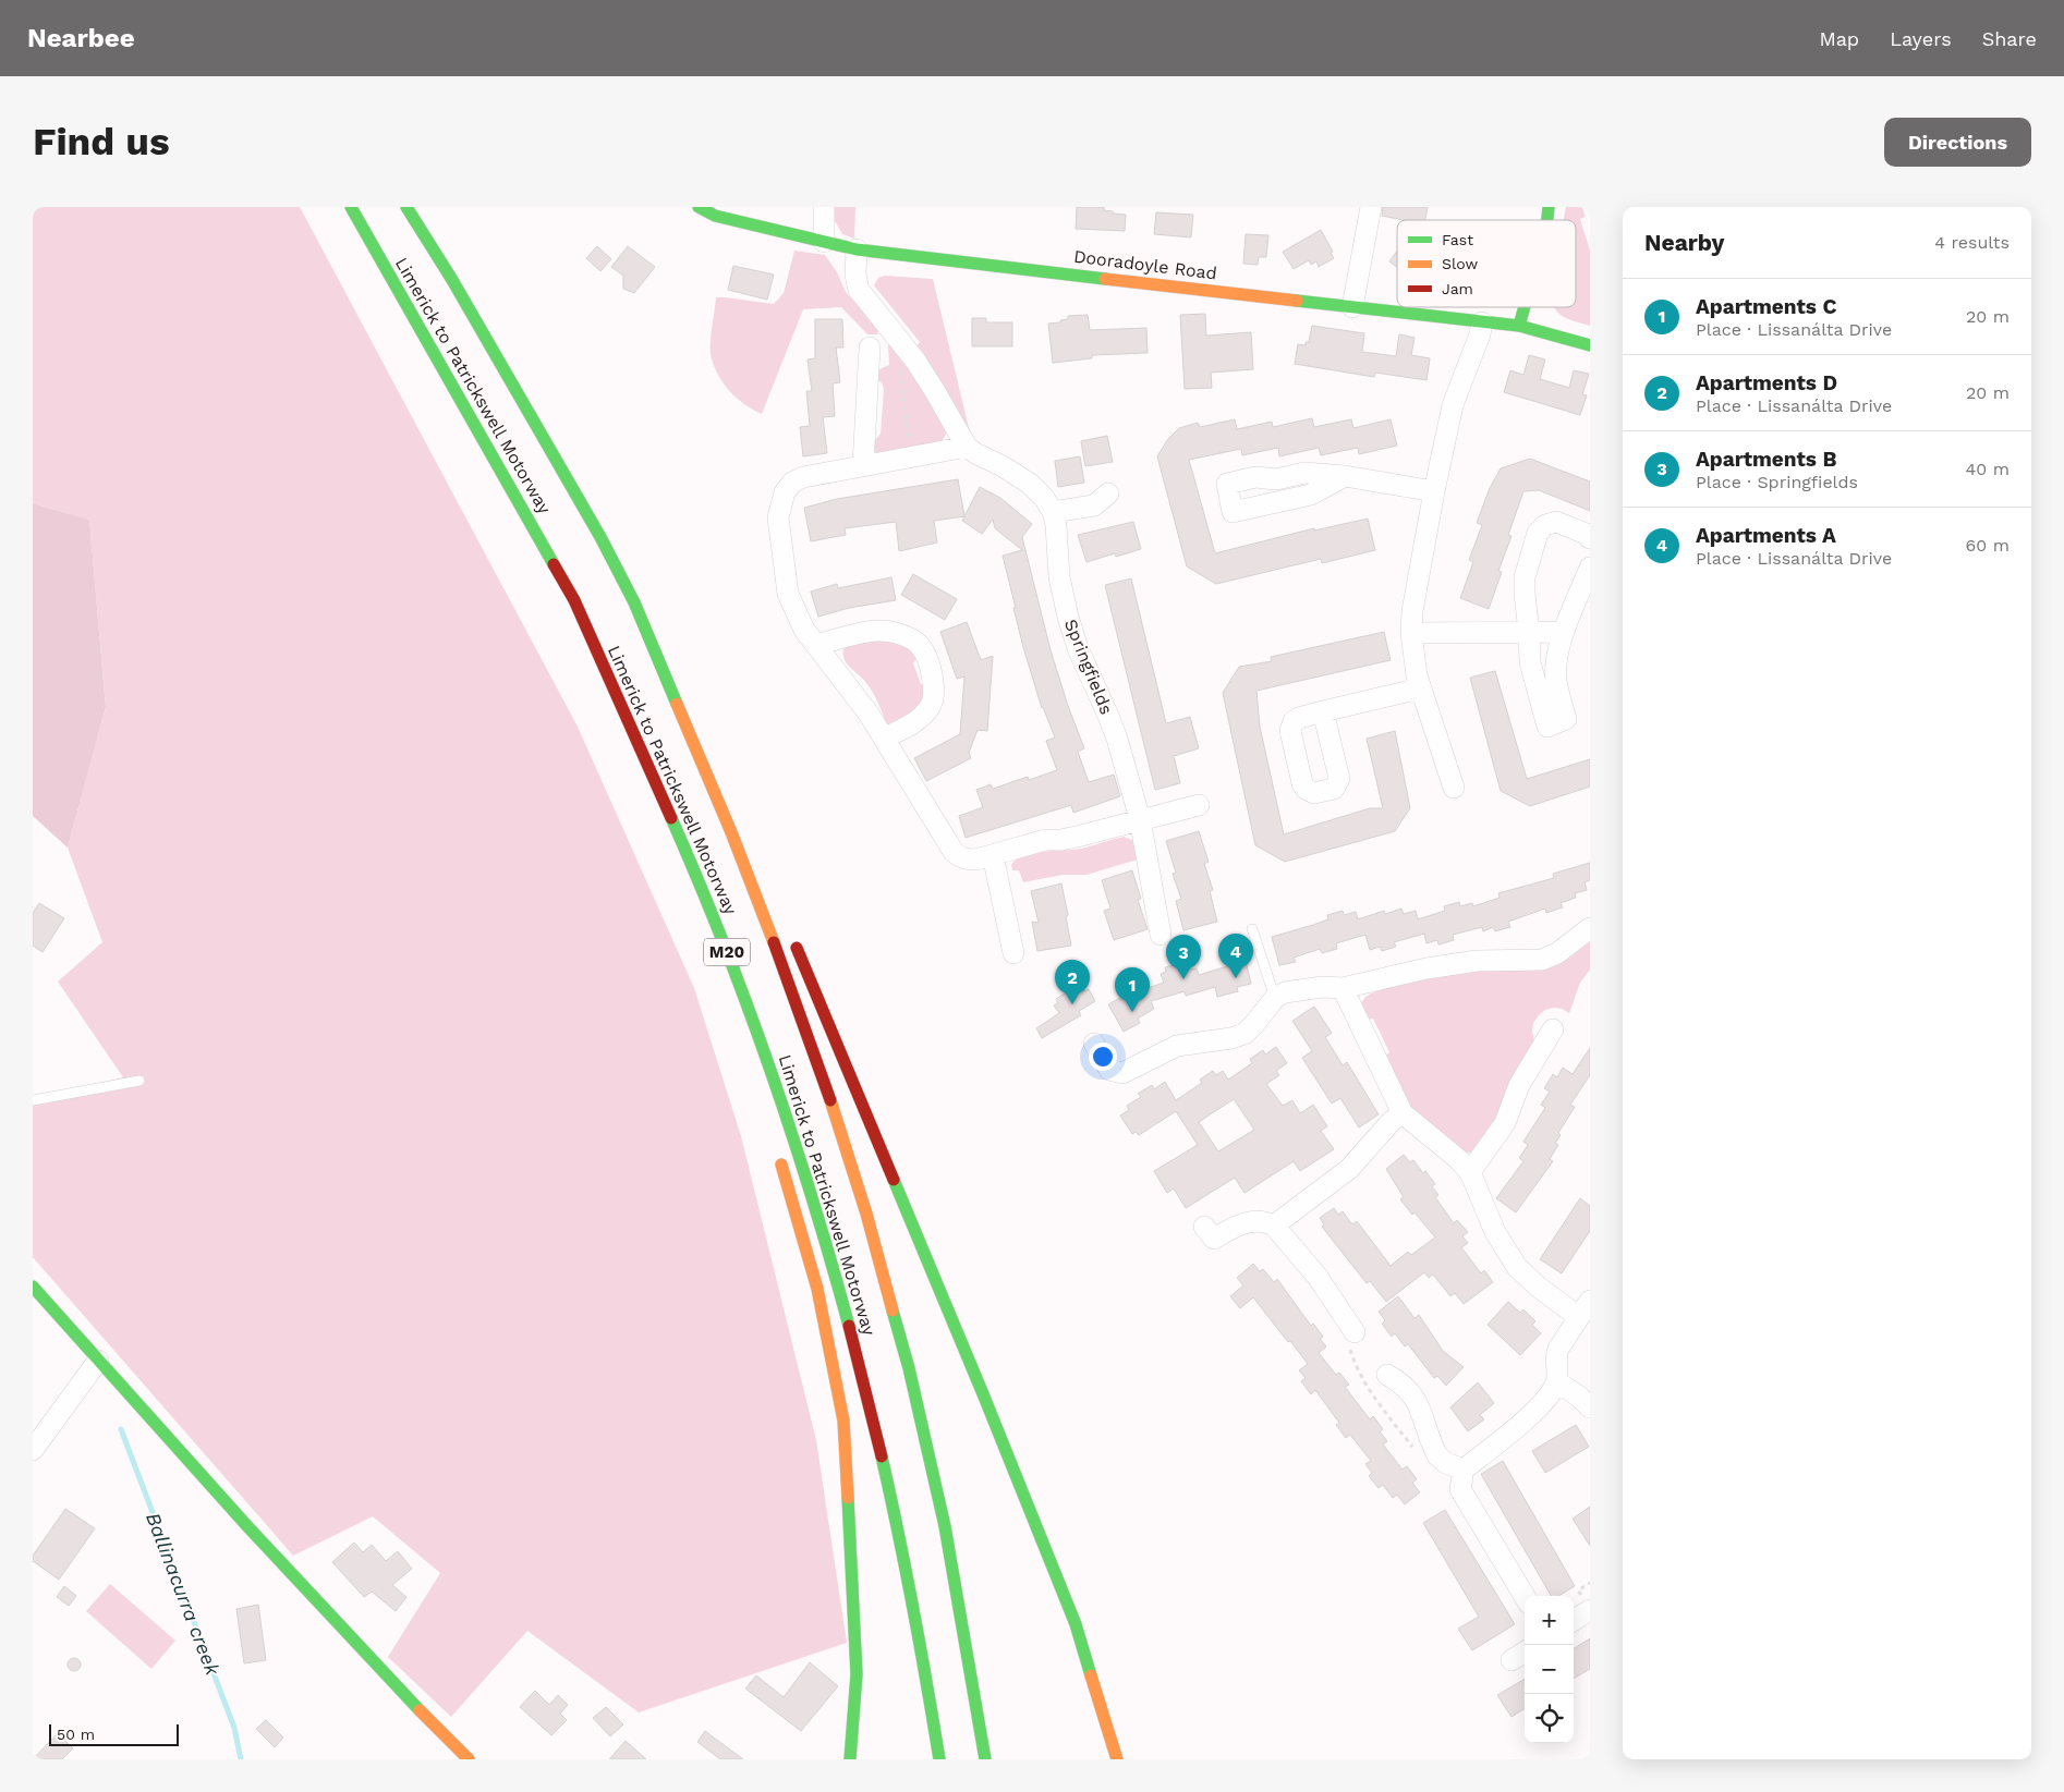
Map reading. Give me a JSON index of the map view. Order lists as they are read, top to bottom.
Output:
{
  "streets": {
    "main road": ["Dooradoyle Road", "Limerick to Patrickswell Motorway", "M20"],
    "street": ["Springfields"]
  },
  "crossings": [
    ["Limerick to Patrickswell Motorway", "M20"]
  ],
  "water": ["Ballinacurra creek"],
  "legend": ["Fast", "Slow", "Jam"],
  "scale_bar": "50 m",
  "page": {
    "header": "Nearbee",
    "nav": ["Map", "Layers", "Share"],
    "buttons": "Directions",
    "title": "Find us",
    "heading": ["Nearby", "4 results"],
    "list": [
      {
        "mark": "1",
        "name": "Apartments C",
        "note": "Place · Lissanálta Drive",
        "value": "20 m"
      },
      {
        "mark": "2",
        "name": "Apartments D",
        "note": "Place · Lissanálta Drive",
        "value": "20 m"
      },
      {
        "mark": "3",
        "name": "Apartments B",
        "note": "Place · Springfields",
        "value": "40 m"
      },
      {
        "mark": "4",
        "name": "Apartments A",
        "note": "Place · Lissanálta Drive",
        "value": "60 m"
      }
    ],
    "pins": [
      "4",
      "3",
      "2",
      "1"
    ],
    "map_buttons": ["+", "−"],
    "scale": "50 m"
  }
}
